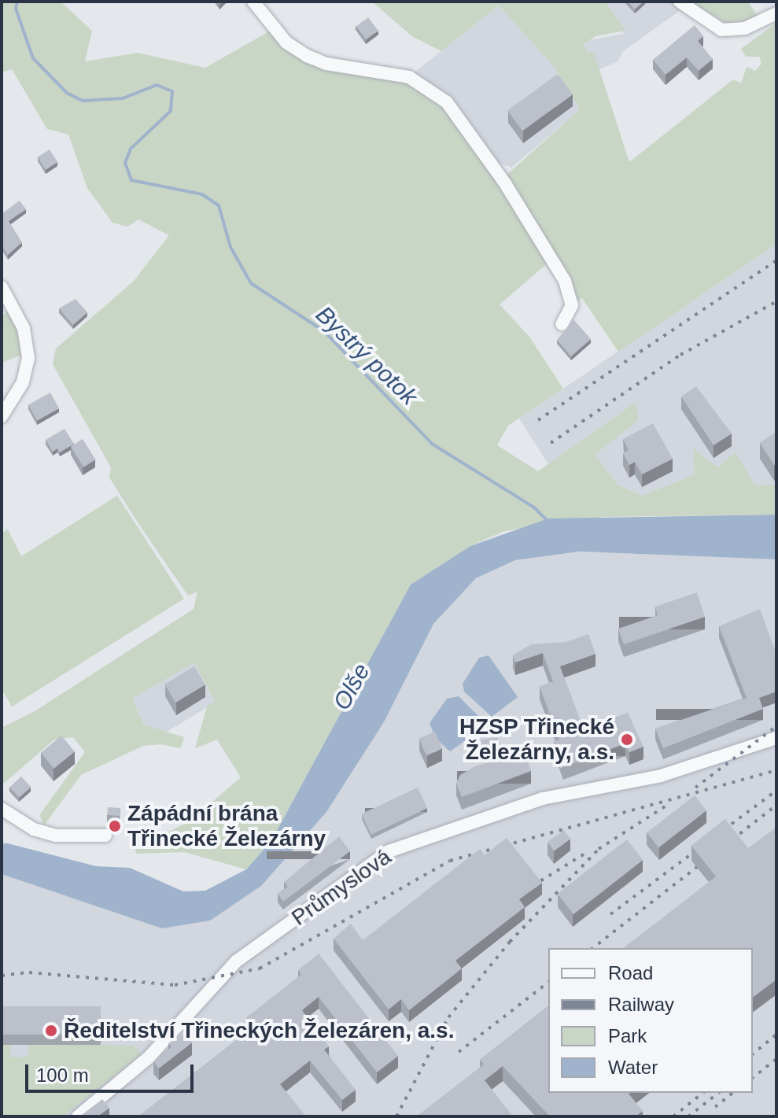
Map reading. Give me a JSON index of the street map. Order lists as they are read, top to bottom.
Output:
{
  "streets": {
    "street": ["Průmyslová"]
  },
  "water": ["Bystrý potok", "Olše"],
  "places": ["HZSP Třinecké Železárny, a.s.", "Zápádní brána Třinecké Železárny", "Ředitelství Třineckých Železáren, a.s."],
  "legend": [
    "Road",
    "Railway",
    "Park",
    "Water"
  ],
  "scale_bar": "100 m"
}
